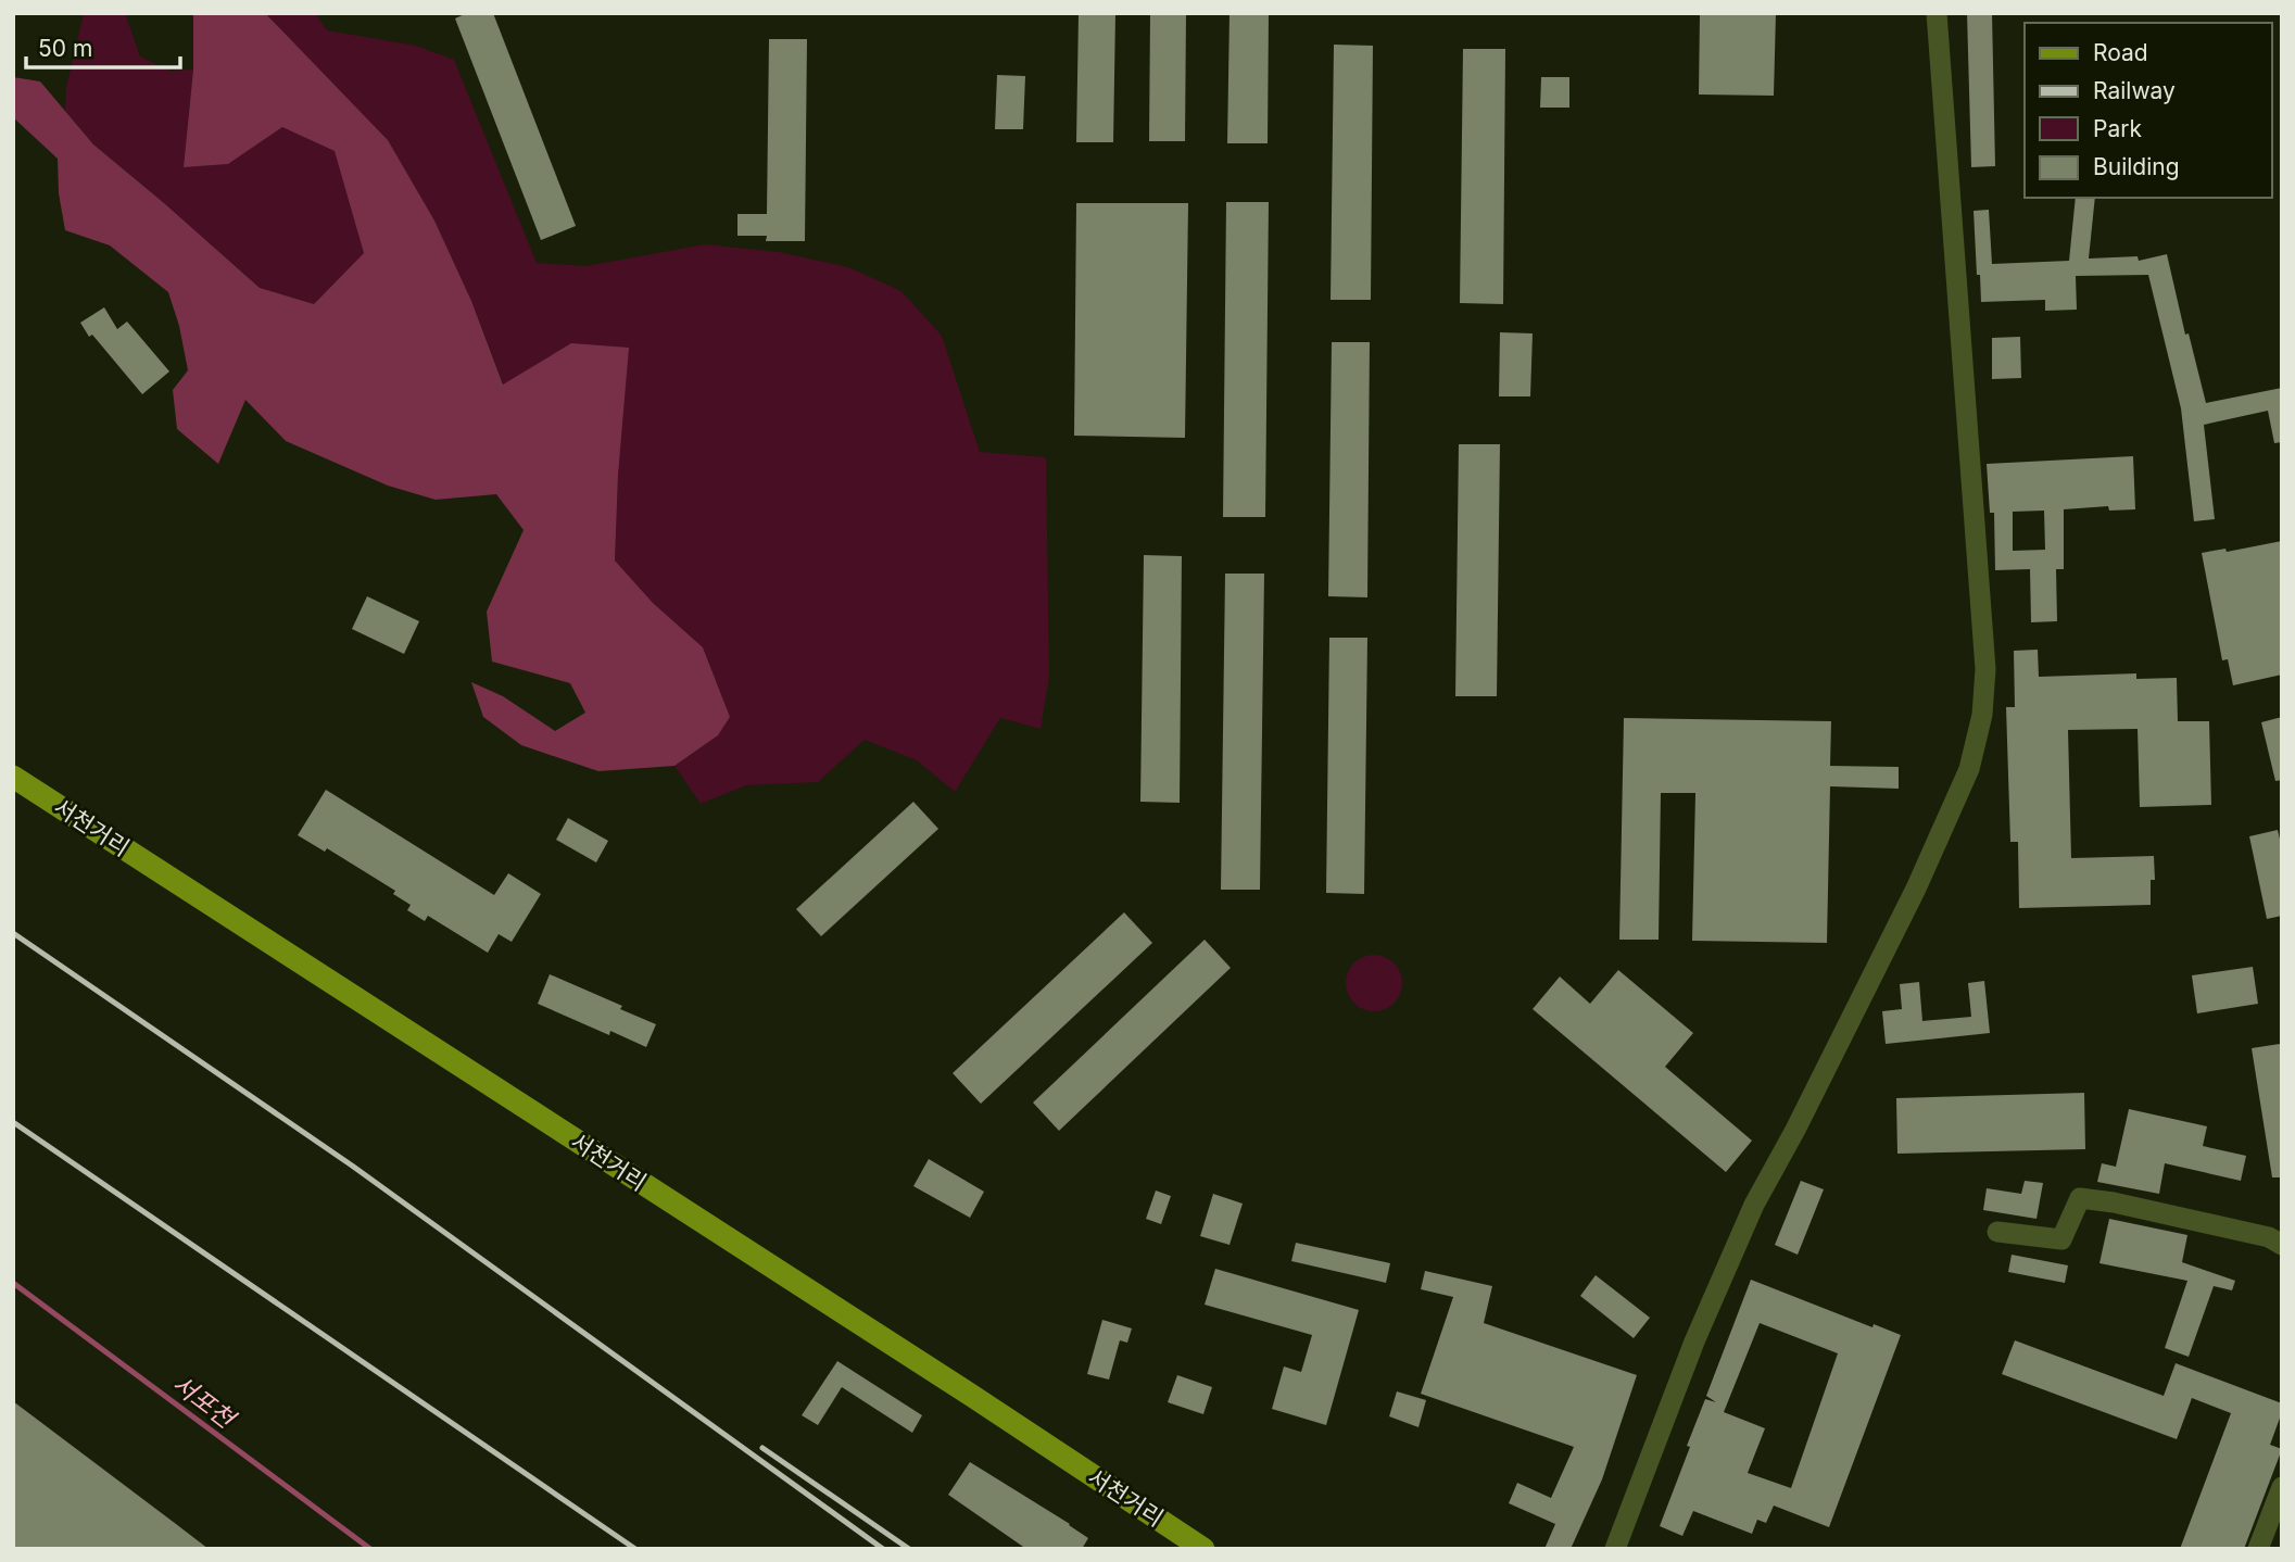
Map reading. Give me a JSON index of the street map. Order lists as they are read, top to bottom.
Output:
{
  "streets": {
    "main road": ["서천거리"]
  },
  "water": ["서포천"],
  "legend": [
    "Road",
    "Railway",
    "Park",
    "Building"
  ],
  "scale_bar": "50 m"
}
